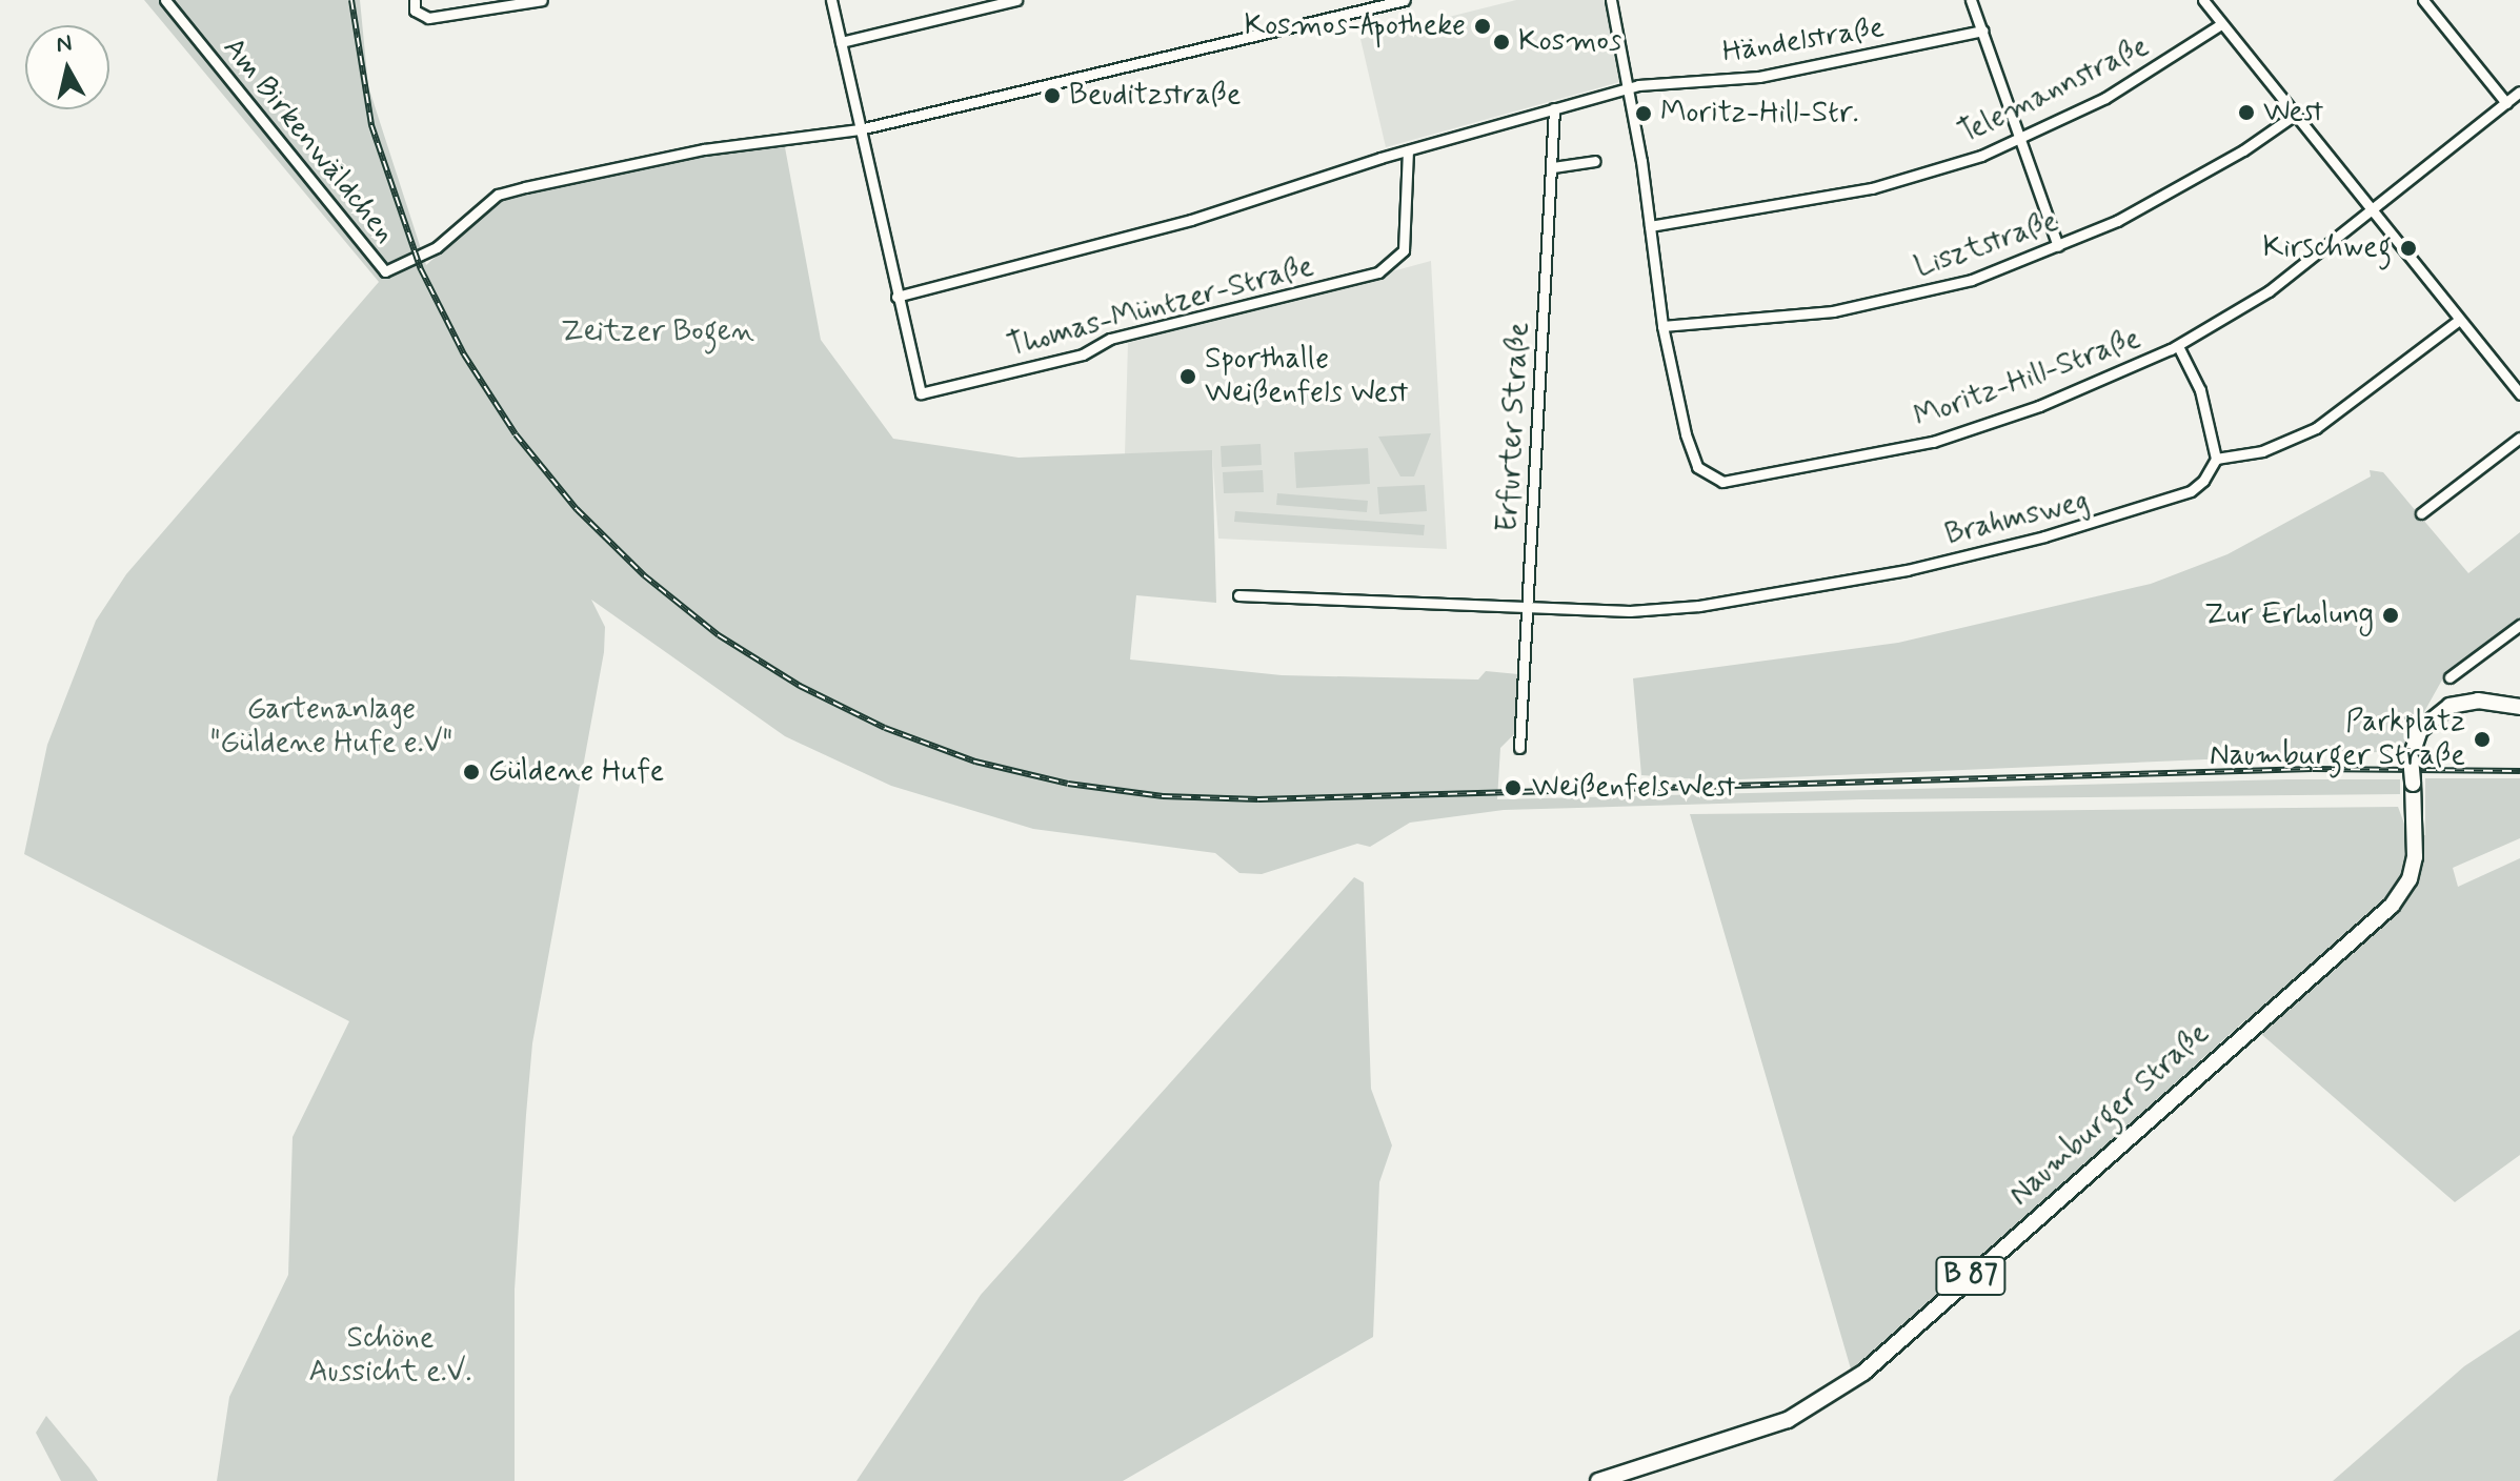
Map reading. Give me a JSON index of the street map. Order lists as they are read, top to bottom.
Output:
{
  "streets": {
    "main road": ["Naumburger Straße", "B 87"],
    "street": [
      "Händelstraße",
      "Telemannstraße",
      "Am Birkenwäldchen",
      "Lisztstraße",
      "Thomas-Müntzer-Straße",
      "Moritz-Hill-Straße",
      "Erfurter Straße",
      "Brahmsweg"
    ]
  },
  "crossings": [
    ["Händelstraße", "Moritz-Hill-Straße"],
    ["Telemannstraße", "Moritz-Hill-Straße"],
    ["Lisztstraße", "Moritz-Hill-Straße"],
    ["Erfurter Straße", "Brahmsweg"]
  ],
  "parks": ["Zeitzer Bogen", "Gartenanlage \"Güldene Hufe e.V\"", "Schöne Aussicht e.V."],
  "places": [
    "Kosmos-Apotheke",
    "Kosmos",
    "Beuditzstraße",
    "West",
    "Moritz-Hill-Str.",
    "Kirschweg",
    "Sporthalle Weißenfels West",
    "Zur Erholung",
    "Parkplatz Naumburger Straße",
    "Güldene Hufe",
    "Weißenfels West"
  ],
  "north": "top"
}
